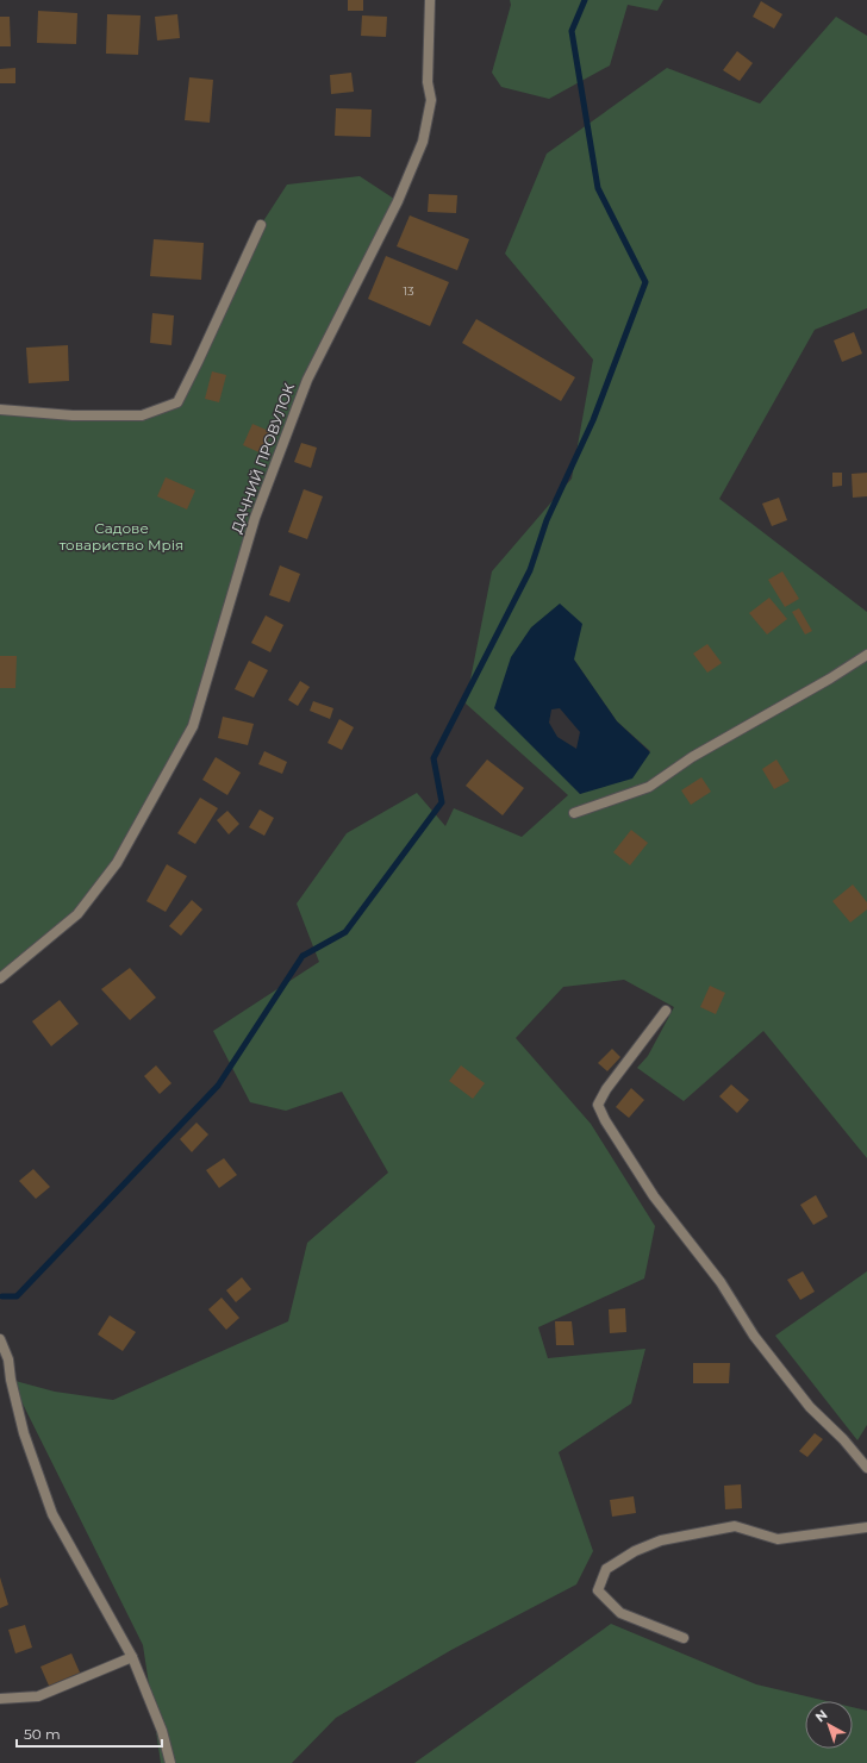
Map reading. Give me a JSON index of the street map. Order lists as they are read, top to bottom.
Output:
{
  "streets": {
    "street": ["ДАЧНИЙ ПРОВУЛОК"]
  },
  "parks": ["Садове товариство Мрія"],
  "house_numbers": ["13"],
  "scale_bar": "50 m",
  "north": "top left"
}
